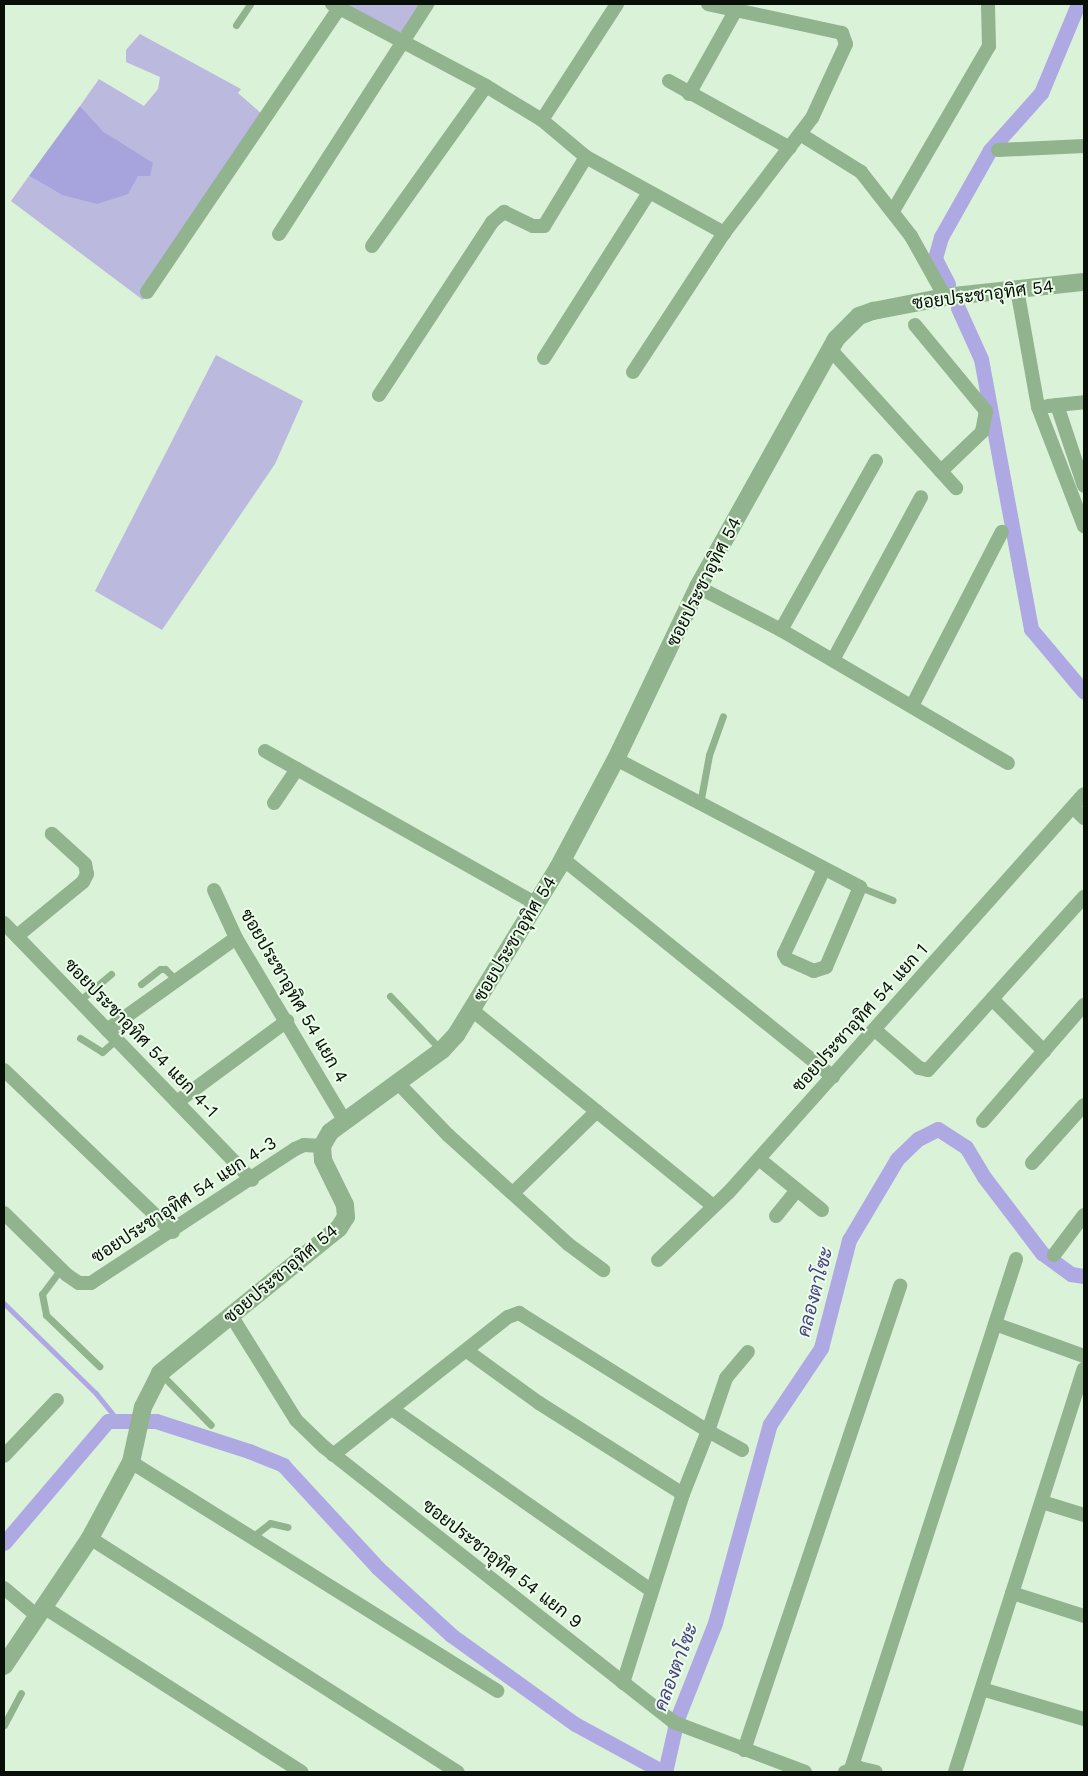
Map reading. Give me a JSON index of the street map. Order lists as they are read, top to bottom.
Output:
{
  "streets": {
    "street": [
      "ซอยประชาอุทิศ 54",
      "ซอยประชาอุทิศ 54 แยก 4",
      "ซอยประชาอุทิศ 54 แยก 1",
      "ซอยประชาอุทิศ 54 แยก 4-1",
      "ซอยประชาอุทิศ 54 แยก 4-3",
      "ซอยประชาอุทิศ 54 แยก 9"
    ]
  },
  "crossings": [
    ["ซอยประชาอุทิศ 54", "ซอยประชาอุทิศ 54 แยก 4"],
    ["ซอยประชาอุทิศ 54", "ซอยประชาอุทิศ 54 แยก 4-3"],
    ["ซอยประชาอุทิศ 54", "ซอยประชาอุทิศ 54 แยก 9"],
    ["ซอยประชาอุทิศ 54 แยก 4-1", "ซอยประชาอุทิศ 54 แยก 4-3"]
  ],
  "water": ["คลองตาโซะ"]
}
